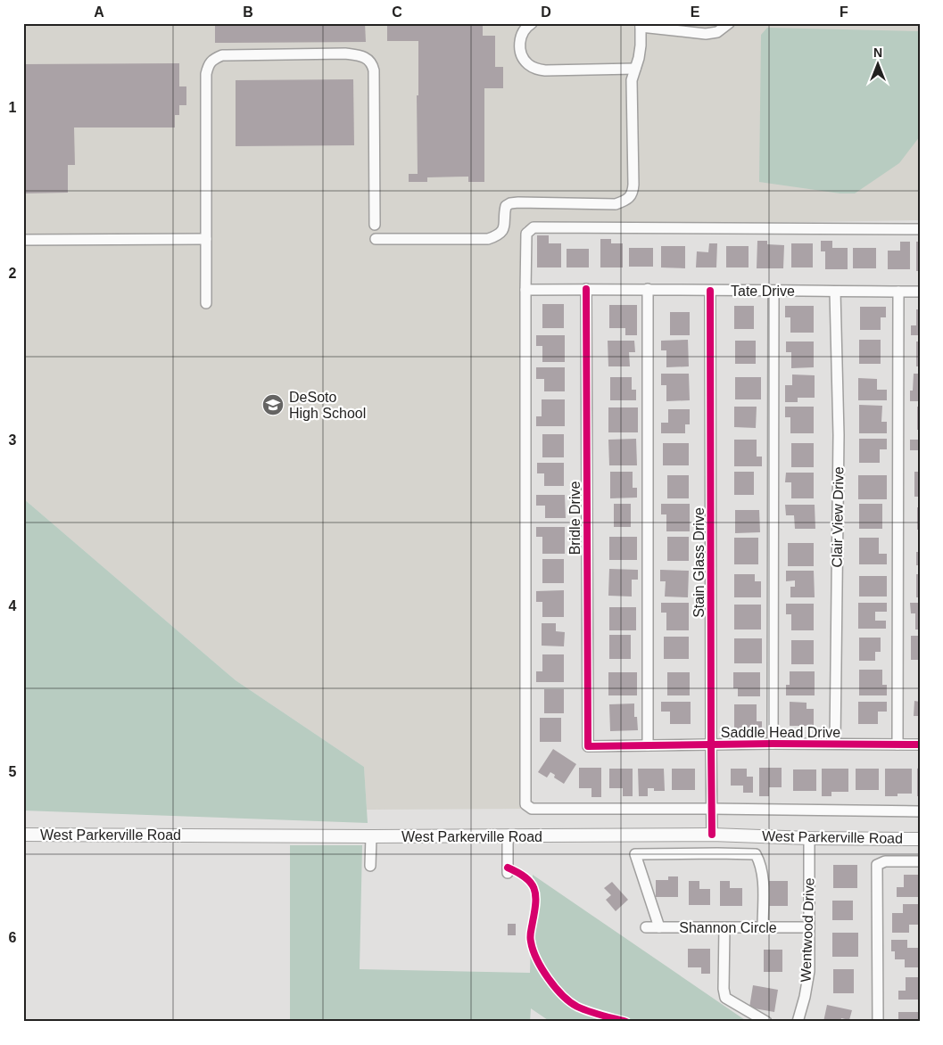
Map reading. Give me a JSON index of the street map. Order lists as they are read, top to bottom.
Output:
{
  "streets": {
    "main road": ["West Parkerville Road"],
    "street": [
      "Tate Drive",
      "Clair View Drive",
      "Bridle Drive",
      "Stain Glass Drive",
      "Saddle Head Drive",
      "Shannon Circle",
      "Wentwood Drive"
    ]
  },
  "crossings": [
    ["Tate Drive", "Clair View Drive"],
    ["Tate Drive", "Bridle Drive"],
    ["Tate Drive", "Stain Glass Drive"],
    ["Clair View Drive", "Saddle Head Drive"],
    ["Bridle Drive", "Saddle Head Drive"],
    ["Stain Glass Drive", "Saddle Head Drive"],
    ["Stain Glass Drive", "West Parkerville Road"],
    ["West Parkerville Road", "Wentwood Drive"],
    ["Shannon Circle", "Wentwood Drive"]
  ],
  "places": {
    "school or university": ["DeSoto High School"]
  },
  "north": "top",
  "grid": {
    "columns": [
      "A",
      "B",
      "C",
      "D",
      "E",
      "F"
    ],
    "rows": [
      "1",
      "2",
      "3",
      "4",
      "5",
      "6"
    ]
  }
}
